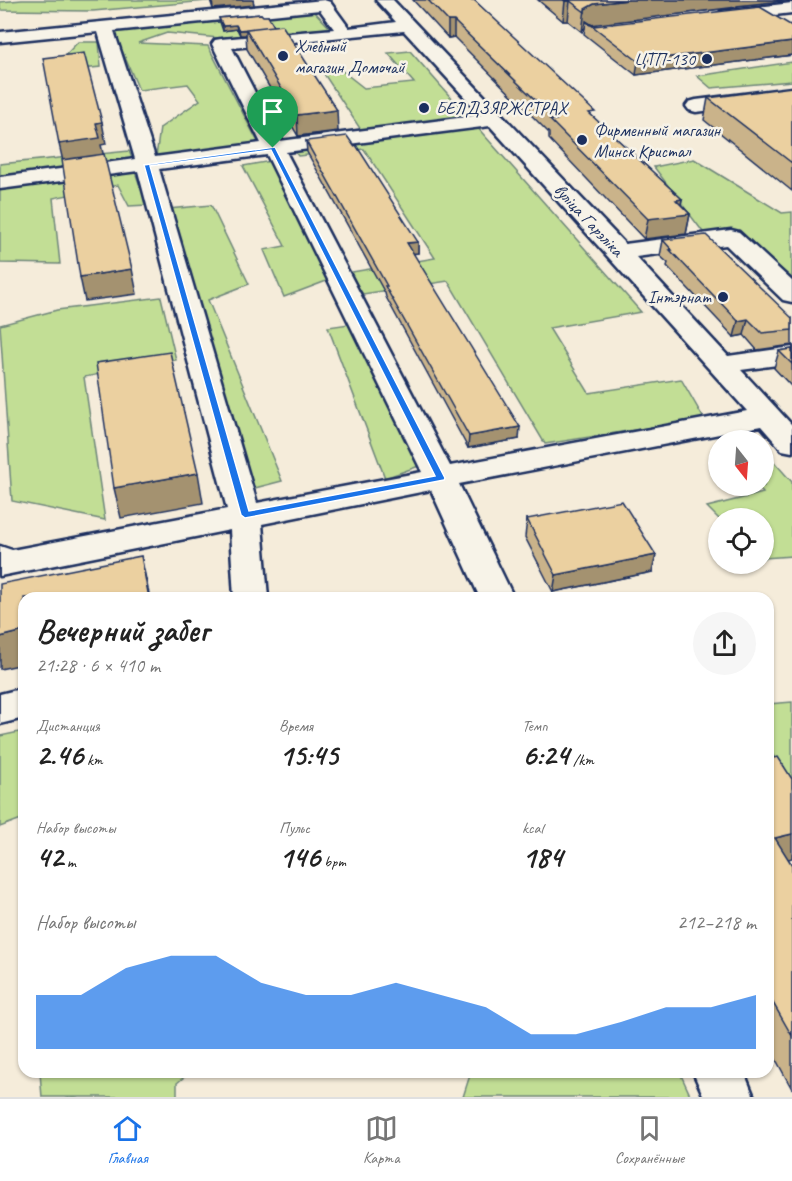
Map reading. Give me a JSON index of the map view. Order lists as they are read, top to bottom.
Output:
{
  "streets": {
    "street": ["вуліца Гарэліка"]
  },
  "places": [
    "Хлебный магазин Домочай",
    "ЦТП-130",
    "БЕЛДЗЯРЖСТРАХ",
    "Фирменный магазин Минск Кристал",
    "Інтэрнат"
  ],
  "north": "bottom",
  "page": {
    "heading": ["Вечерний забег", "21:28 · 6 × 410 m"],
    "stats": [
      ["Дистанция", "2.46 km"],
      ["Время", "15:45"],
      ["Темп", "6:24 /km"],
      ["Набор высоты", "42 m"],
      ["Пульс", "146 bpm"],
      ["kcal", "184"]
    ],
    "chart": ["Набор высоты", "212–218 m"],
    "tabs": ["Главная", "Карта", "Сохранённые"]
  }
}
